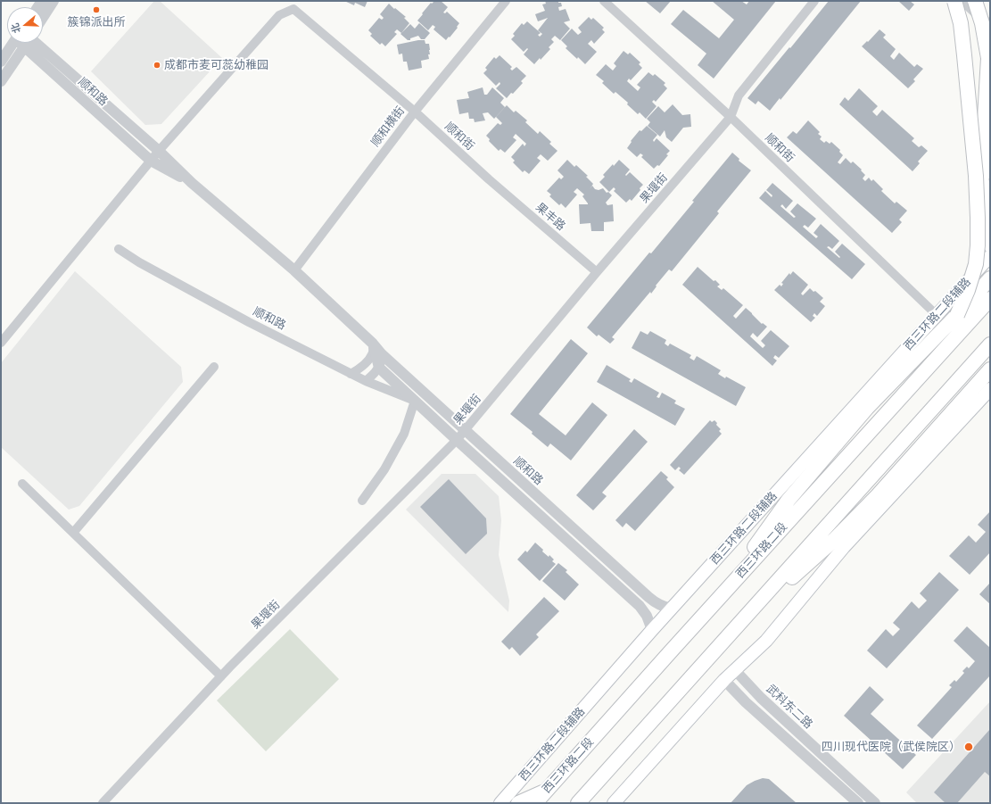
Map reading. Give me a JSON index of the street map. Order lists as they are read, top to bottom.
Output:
{
  "streets": {
    "highway": ["西三环路二段"],
    "main road": ["西三环路二段辅路"],
    "street": [
      "顺和路",
      "顺和横街",
      "顺和街",
      "果堰街",
      "果丰路",
      "武科东二路"
    ]
  },
  "crossings": [
    ["顺和路", "顺和横街"],
    ["顺和路", "顺和街"],
    ["顺和路", "果堰街"],
    ["顺和路", "西三环路二段辅路"],
    ["顺和横街", "顺和街"],
    ["顺和街", "果堰街"],
    ["顺和街", "果丰路"],
    ["顺和街", "西三环路二段辅路"],
    ["果堰街", "果丰路"]
  ],
  "places": ["簇锦派出所", "成都市麦可蕊幼稚园", "四川现代医院（武侯院区）"],
  "north": "left"
}
